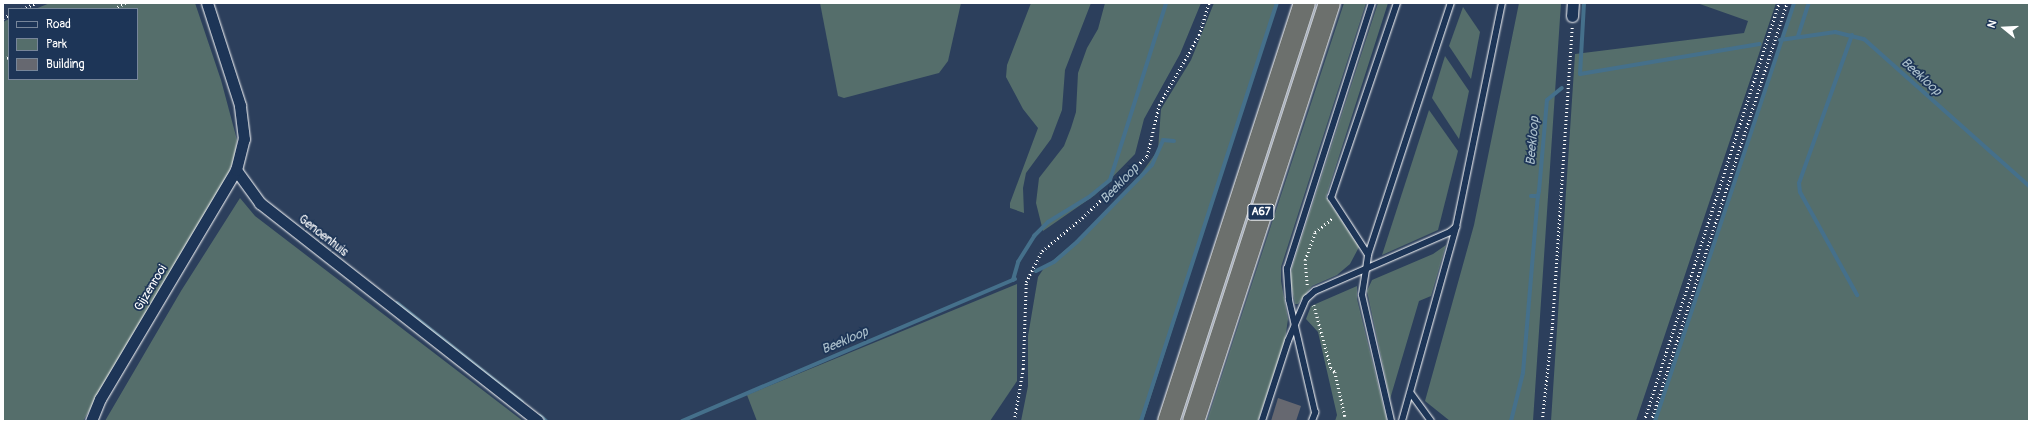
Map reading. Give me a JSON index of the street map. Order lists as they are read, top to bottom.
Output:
{
  "streets": {
    "highway": ["A67"],
    "street": ["Genoenhuis", "Gijzenrooi"]
  },
  "crossings": [
    ["Genoenhuis", "Gijzenrooi"]
  ],
  "water": ["Beekloop"],
  "legend": ["Road", "Park", "Building"],
  "north": "left"
}
